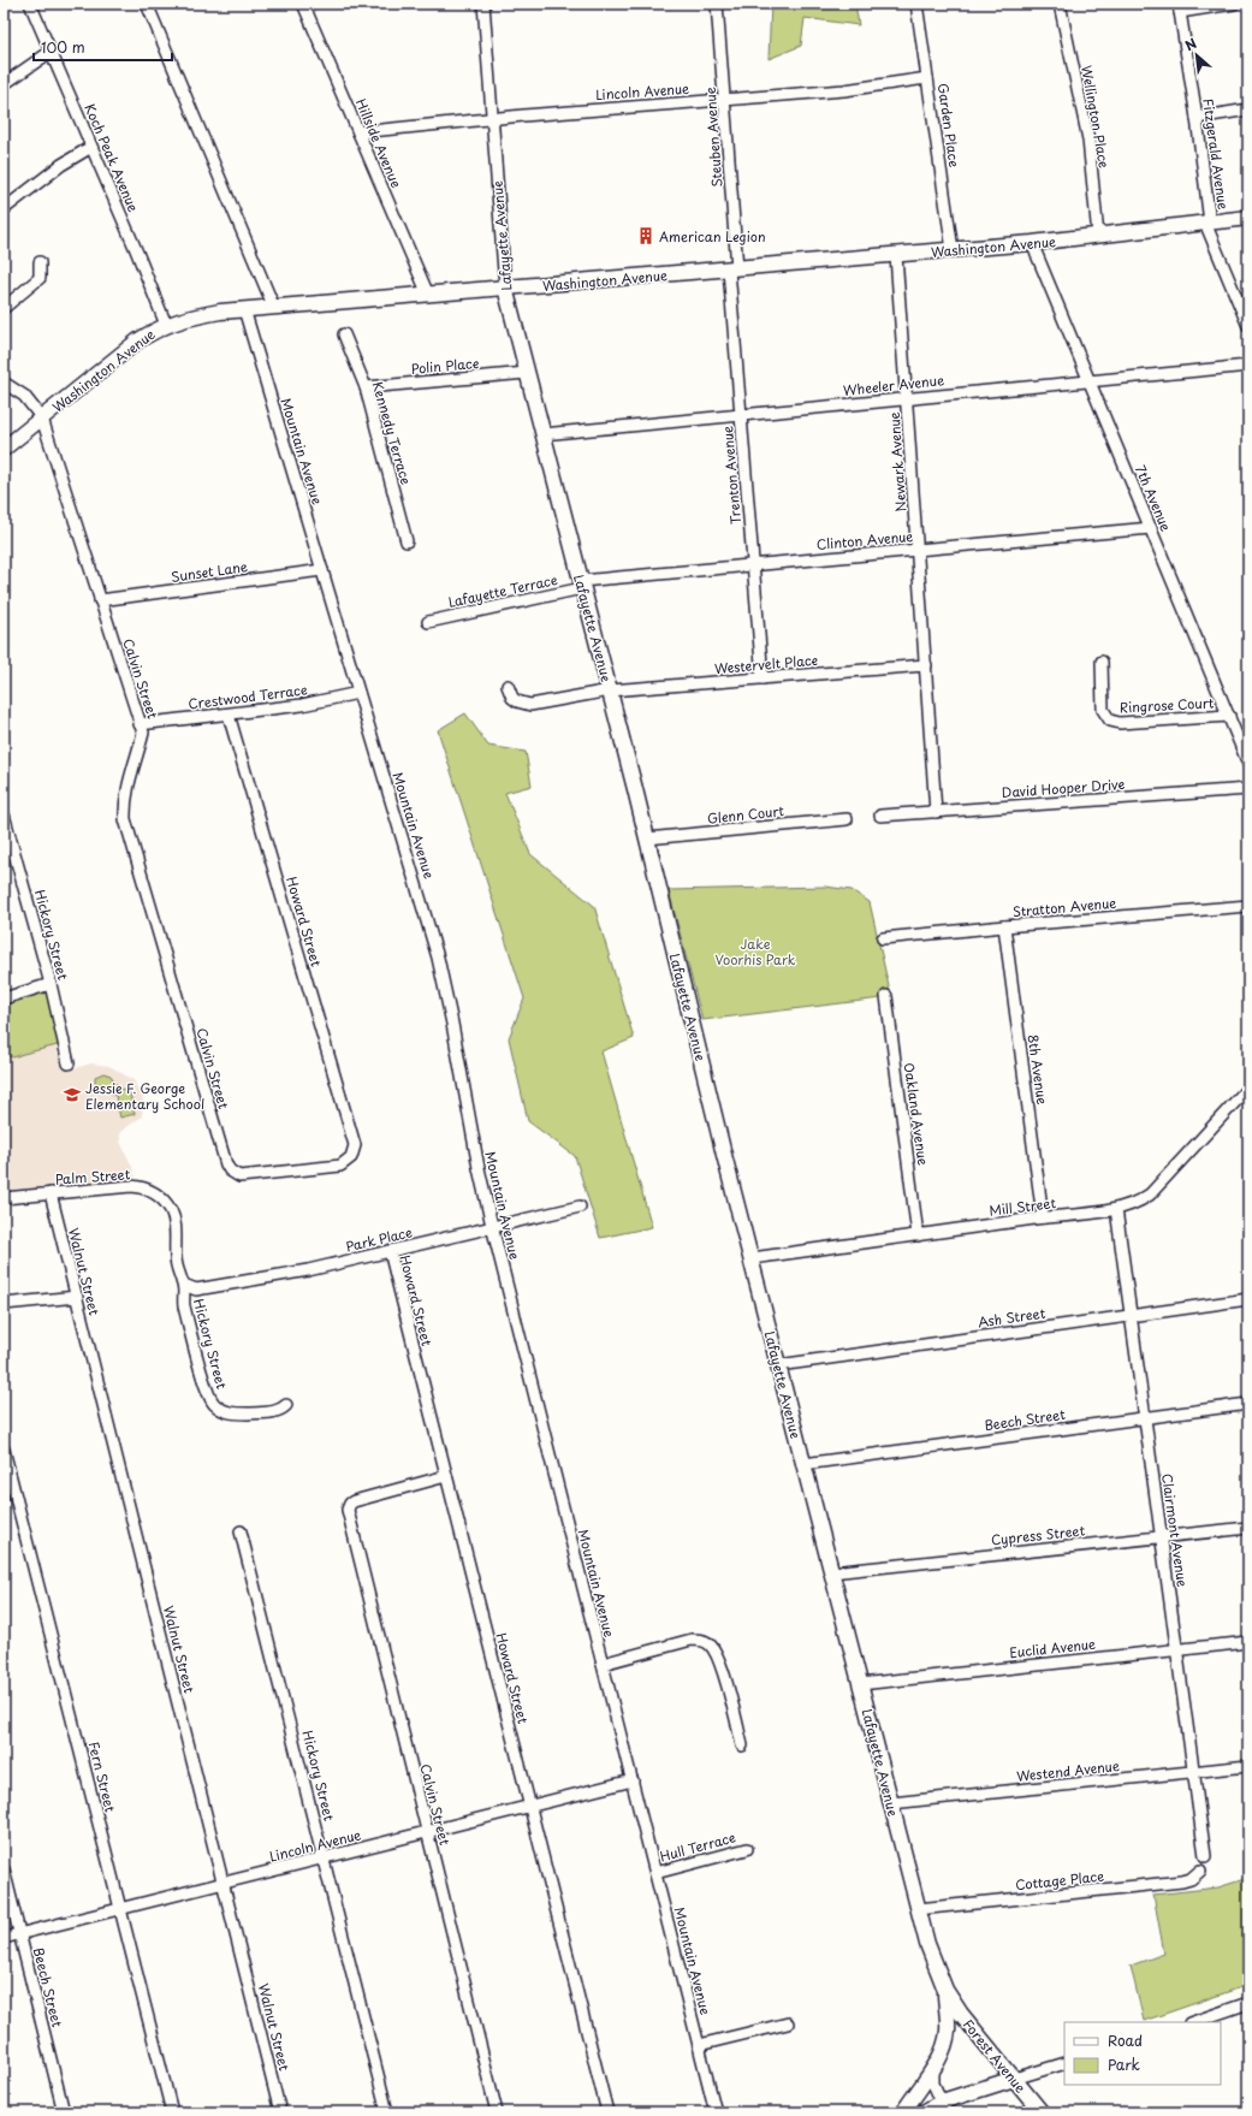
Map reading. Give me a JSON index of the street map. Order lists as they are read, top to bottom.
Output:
{
  "streets": {
    "main road": ["Lafayette Avenue", "Washington Avenue", "Forest Avenue"],
    "street": [
      "Lincoln Avenue",
      "Wellington Place",
      "Garden Place",
      "Steuben Avenue",
      "Hillside Avenue",
      "Fitzgerald Avenue",
      "Koch Peak Avenue",
      "Polin Place",
      "Wheeler Avenue",
      "Kennedy Terrace",
      "Mountain Avenue",
      "Newark Avenue",
      "Trenton Avenue",
      "7th Avenue",
      "Clinton Avenue",
      "Sunset Lane",
      "Lafayette Terrace",
      "Westervelt Place",
      "Calvin Street",
      "Crestwood Terrace",
      "Ringrose Court",
      "David Hooper Drive",
      "Glenn Court",
      "Stratton Avenue",
      "Howard Street",
      "Hickory Street",
      "8th Avenue",
      "Oakland Avenue",
      "Palm Street",
      "Mill Street",
      "Park Place",
      "Walnut Street",
      "Ash Street",
      "Beech Street",
      "Clairmont Avenue",
      "Cypress Street",
      "Euclid Avenue",
      "Westend Avenue",
      "Fern Street",
      "Hull Terrace",
      "Cottage Place"
    ]
  },
  "crossings": [
    ["Lincoln Avenue", "Garden Place"],
    ["Lincoln Avenue", "Steuben Avenue"],
    ["Lincoln Avenue", "Hillside Avenue"],
    ["Lincoln Avenue", "Lafayette Avenue"],
    ["Lincoln Avenue", "Mountain Avenue"],
    ["Lincoln Avenue", "Calvin Street"],
    ["Lincoln Avenue", "Howard Street"],
    ["Lincoln Avenue", "Hickory Street"],
    ["Lincoln Avenue", "Walnut Street"],
    ["Lincoln Avenue", "Beech Street"],
    ["Lincoln Avenue", "Fern Street"],
    ["Wellington Place", "Washington Avenue"],
    ["Garden Place", "Washington Avenue"],
    ["Steuben Avenue", "Washington Avenue"],
    ["Steuben Avenue", "Trenton Avenue"],
    ["Hillside Avenue", "Washington Avenue"],
    ["Fitzgerald Avenue", "Washington Avenue"],
    ["Koch Peak Avenue", "Washington Avenue"],
    ["Lafayette Avenue", "Washington Avenue"],
    ["Lafayette Avenue", "Polin Place"],
    ["Lafayette Avenue", "Wheeler Avenue"],
    ["Lafayette Avenue", "Clinton Avenue"],
    ["Lafayette Avenue", "Lafayette Terrace"],
    ["Lafayette Avenue", "Westervelt Place"],
    ["Lafayette Avenue", "Glenn Court"],
    ["Lafayette Avenue", "Mill Street"],
    ["Lafayette Avenue", "Ash Street"],
    ["Lafayette Avenue", "Beech Street"],
    ["Lafayette Avenue", "Cypress Street"],
    ["Lafayette Avenue", "Euclid Avenue"],
    ["Lafayette Avenue", "Westend Avenue"],
    ["Lafayette Avenue", "Cottage Place"],
    ["Lafayette Avenue", "Forest Avenue"],
    ["Washington Avenue", "Mountain Avenue"],
    ["Washington Avenue", "Newark Avenue"],
    ["Washington Avenue", "Trenton Avenue"],
    ["Washington Avenue", "7th Avenue"],
    ["Washington Avenue", "Calvin Street"],
    ["Polin Place", "Kennedy Terrace"],
    ["Wheeler Avenue", "Newark Avenue"],
    ["Wheeler Avenue", "Trenton Avenue"],
    ["Wheeler Avenue", "7th Avenue"],
    ["Mountain Avenue", "Sunset Lane"],
    ["Mountain Avenue", "Crestwood Terrace"],
    ["Mountain Avenue", "Park Place"],
    ["Mountain Avenue", "Hull Terrace"],
    ["Newark Avenue", "Clinton Avenue"],
    ["Newark Avenue", "Westervelt Place"],
    ["Newark Avenue", "David Hooper Drive"],
    ["Trenton Avenue", "Clinton Avenue"],
    ["Trenton Avenue", "Westervelt Place"],
    ["7th Avenue", "Clinton Avenue"],
    ["7th Avenue", "Ringrose Court"],
    ["Clinton Avenue", "Lafayette Terrace"],
    ["Sunset Lane", "Calvin Street"],
    ["Calvin Street", "Crestwood Terrace"],
    ["Calvin Street", "Howard Street"],
    ["Crestwood Terrace", "Howard Street"],
    ["Stratton Avenue", "8th Avenue"],
    ["Howard Street", "Park Place"],
    ["Hickory Street", "Palm Street"],
    ["Hickory Street", "Park Place"],
    ["8th Avenue", "Mill Street"],
    ["Oakland Avenue", "Mill Street"],
    ["Palm Street", "Walnut Street"],
    ["Mill Street", "Clairmont Avenue"],
    ["Ash Street", "Clairmont Avenue"],
    ["Beech Street", "Clairmont Avenue"],
    ["Clairmont Avenue", "Cypress Street"],
    ["Clairmont Avenue", "Euclid Avenue"],
    ["Clairmont Avenue", "Westend Avenue"]
  ],
  "parks": ["Jake Voorhis Park"],
  "places": {
    "building": ["American Legion"],
    "school or university": ["Jessie F. George Elementary School"]
  },
  "legend": ["Road", "Park"],
  "scale_bar": "100 m",
  "north": "top left"
}
